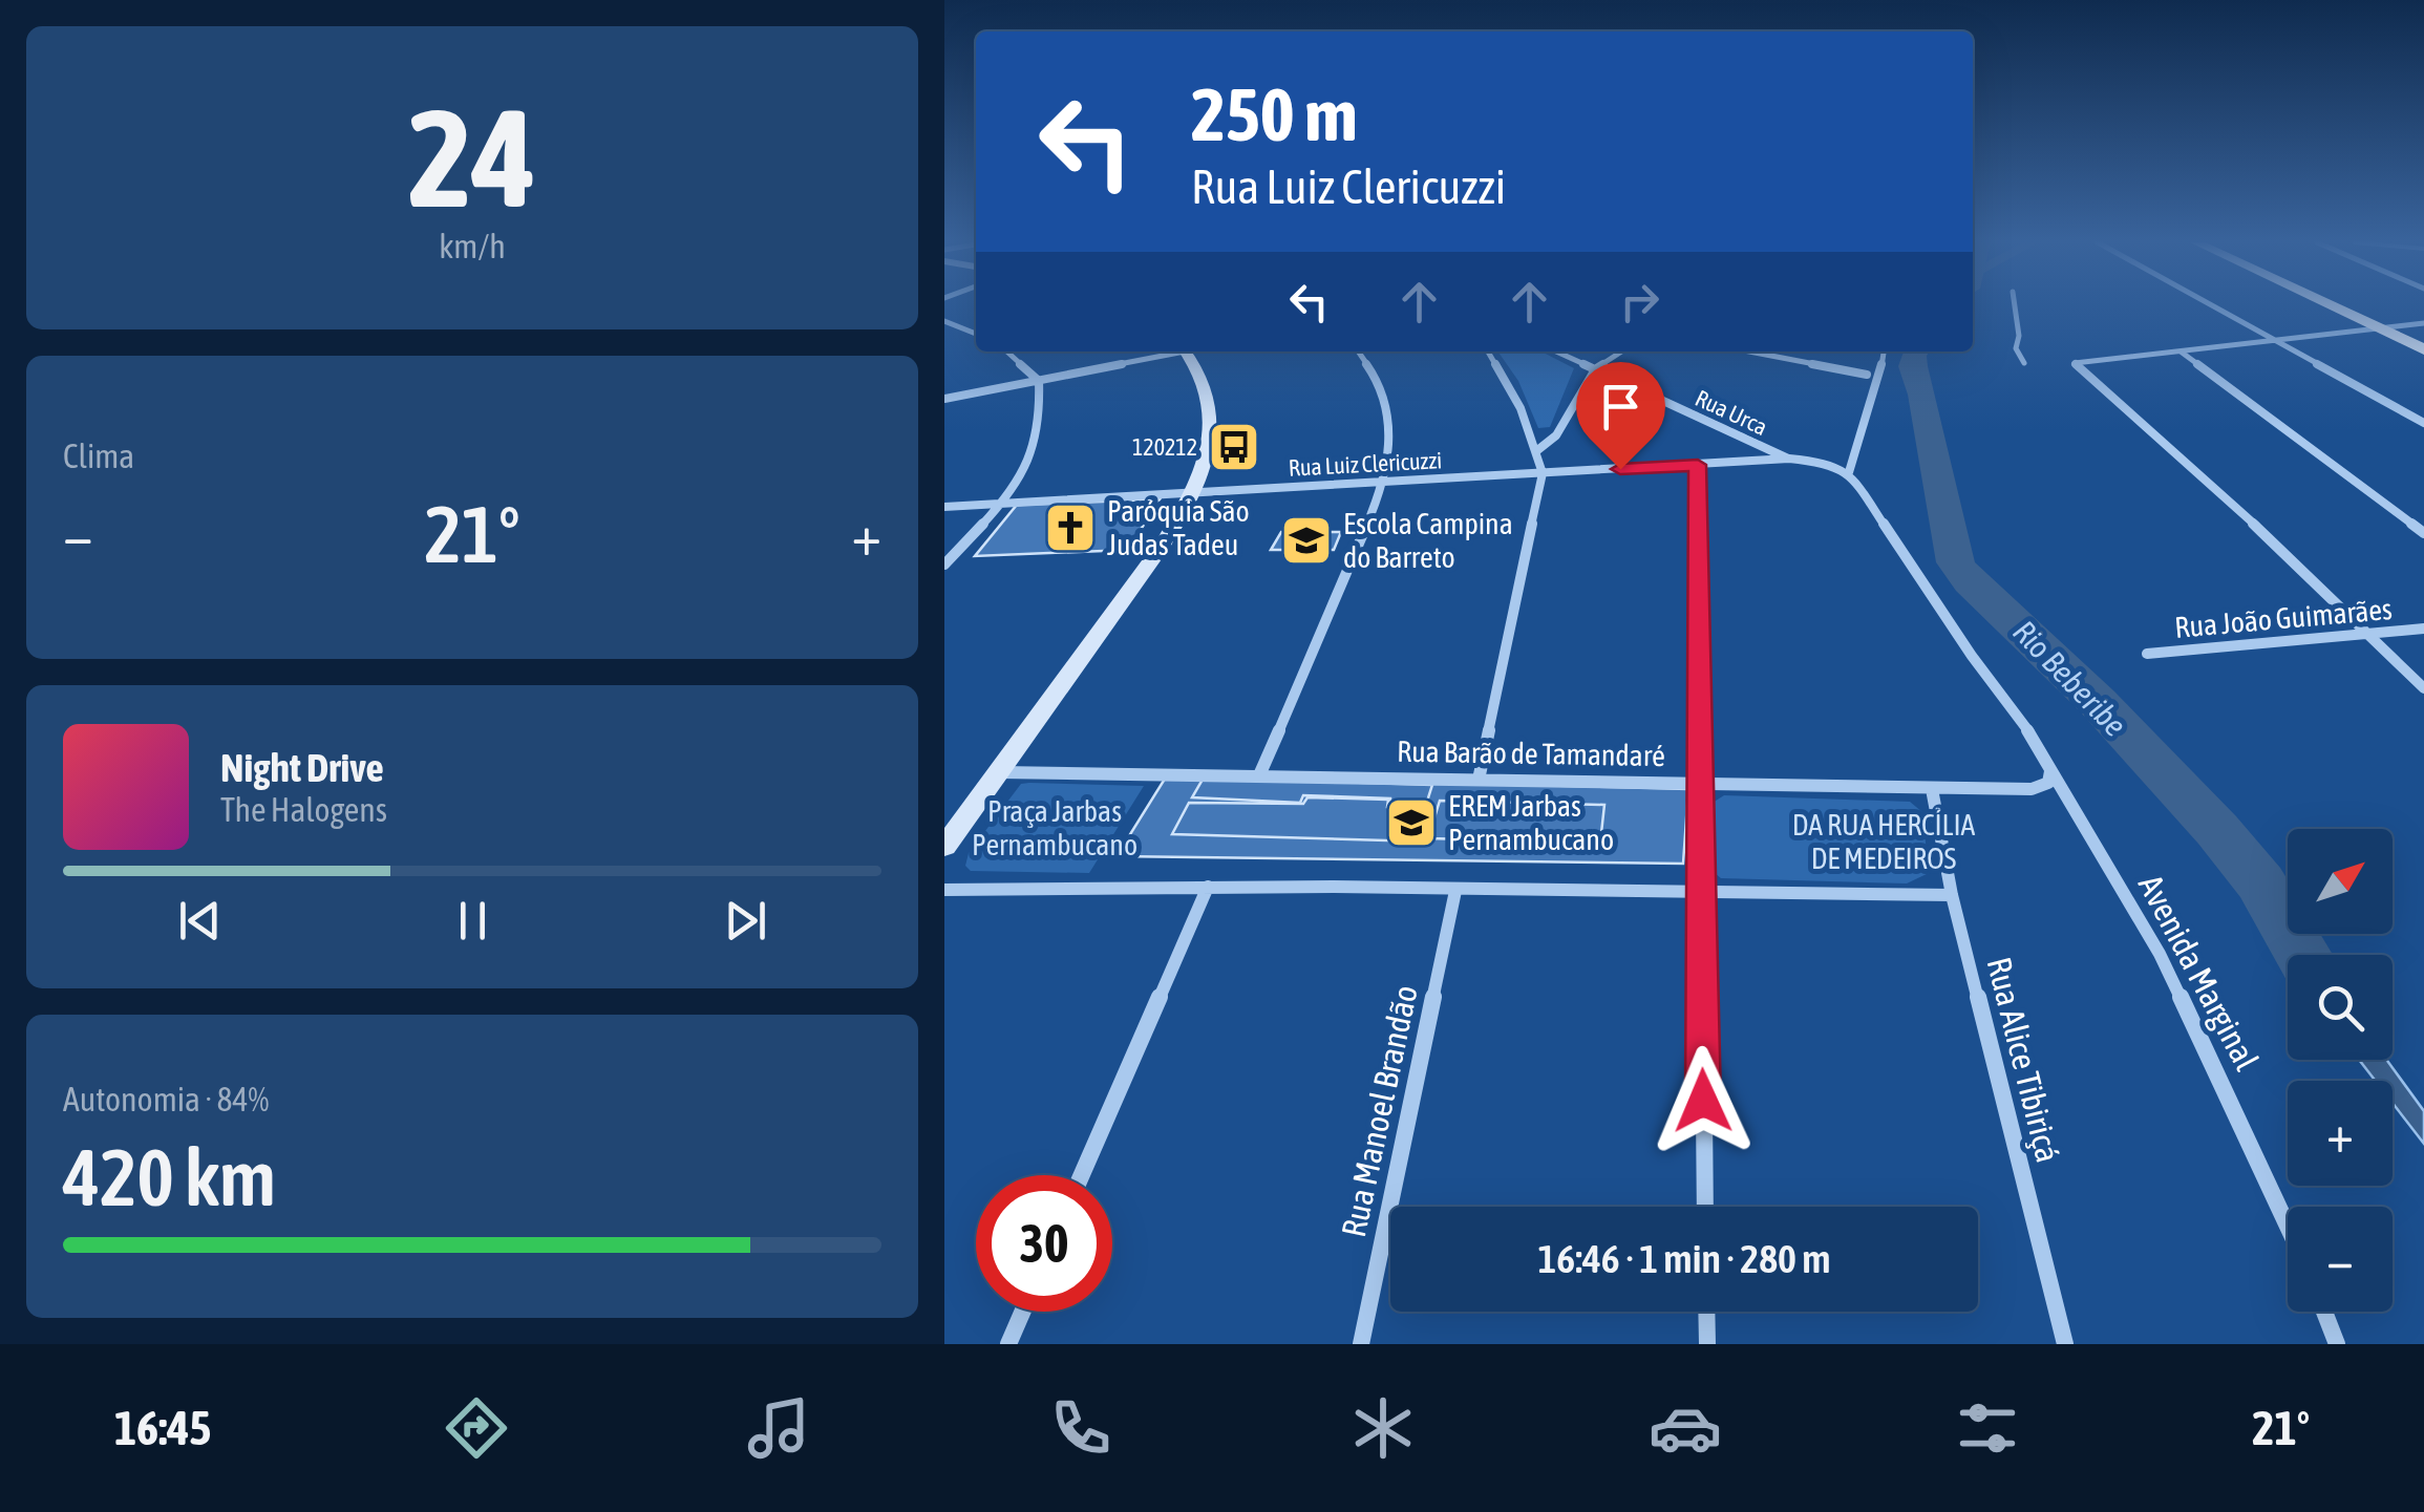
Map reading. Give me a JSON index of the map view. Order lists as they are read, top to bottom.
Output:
{
  "streets": {
    "street": [
      "Rua Urca",
      "Rua Luiz Clericuzzi",
      "Rua João Guimarães",
      "Rua Barão de Tamandaré",
      "Avenida Marginal",
      "Rua Alice Tibiriçá",
      "Rua Manoel Brandão"
    ]
  },
  "crossings": [
    ["Rua Urca", "Rua Luiz Clericuzzi"],
    ["Rua Barão de Tamandaré", "Avenida Marginal"],
    ["Rua Barão de Tamandaré", "Rua Alice Tibiriçá"]
  ],
  "water": ["Rio Beberibe"],
  "parks": ["Praça Jarbas Pernambucano", "DA RUA HERCÍLIA DE MEDEIROS"],
  "places": {
    "bus stop": ["120212"],
    "church": ["Paróquia São Judas Tadeu"],
    "school or university": ["Escola Campina do Barreto", "EREM Jarbas Pernambucano"]
  },
  "north": "top right",
  "page": {
    "tile": [
      ["24", "km/h"],
      "Clima",
      ["Autonomia · 84%", "420 km"]
    ],
    "turn": ["250 m", "Rua Luiz Clericuzzi"],
    "heat": ["−", "21°", "+"],
    "song": ["Night Drive", "The Halogens"],
    "map_buttons": ["+", "−"],
    "limit": "30",
    "trip": "16:46 · 1 min · 280 m",
    "tabs": ["16:45", "21°"]
  }
}
